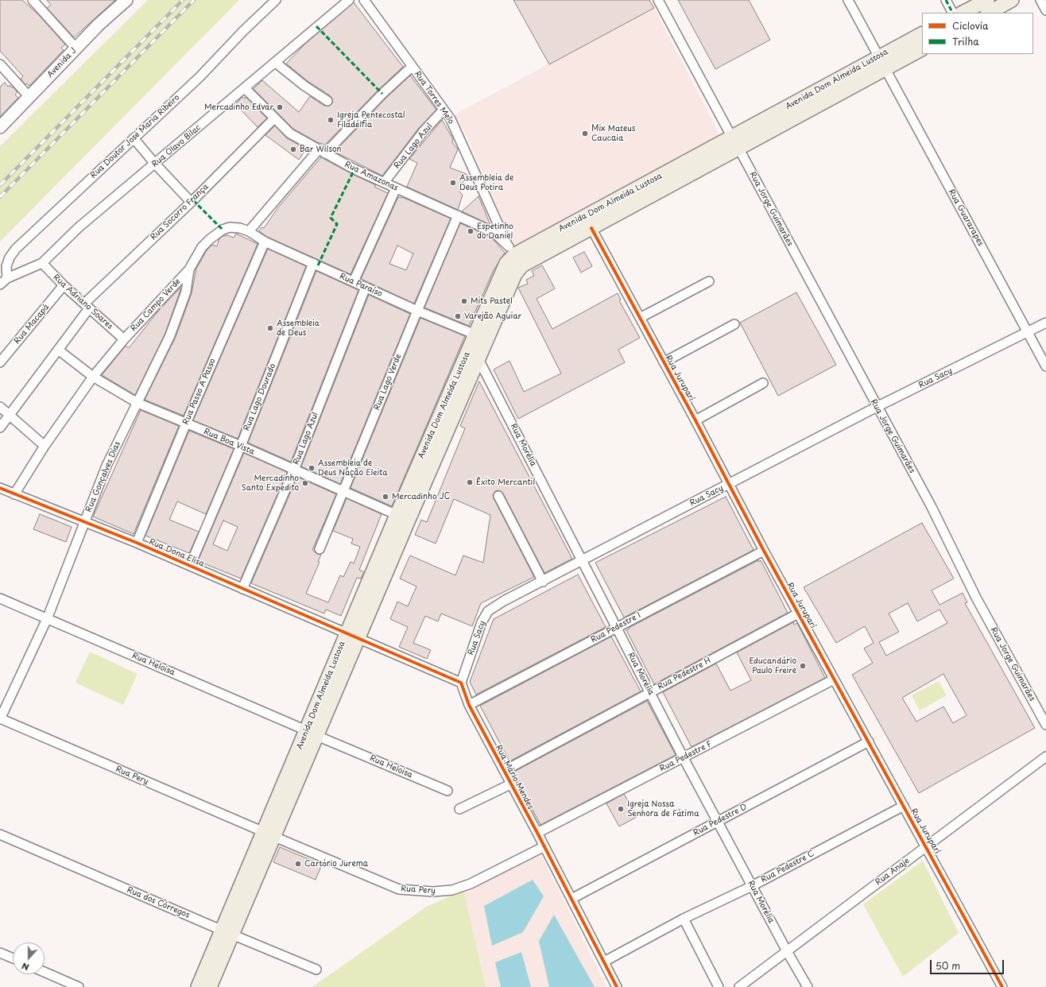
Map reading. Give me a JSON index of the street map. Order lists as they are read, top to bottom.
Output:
{
  "streets": {
    "main road": ["Avenida Dom Almeida Lustosa"],
    "street": [
      "Avenida J",
      "Rua Torres Melo",
      "Rua Doutor José Maria Ribeiro",
      "Rua Olavo Bilac",
      "Rua Lago Azul",
      "Rua Amazonas",
      "Rua Jorge Guimarães",
      "Rua Socorro França",
      "Rua Guararapes",
      "Rua Paraíso",
      "Rua Adriano Soares",
      "Rua Campo Verde",
      "Rua Macapá",
      "Rua Juruparí",
      "Rua Sacy",
      "Rua Lago Verde",
      "Rua Passo A Passo",
      "Rua Lago Dourado",
      "Rua Boa Vista",
      "Rua Morélia",
      "Rua Gonçalves Días",
      "Rua Dona Elisa",
      "Rua Pedestre I",
      "Rua Heloisa",
      "Rua Pedestre H",
      "Rua Pedestre F",
      "Rua Pery",
      "Rua Mário Mendes",
      "Rua Pedestre D",
      "Rua Pedestre C",
      "Rua Anaje",
      "Rua dos Córregos"
    ]
  },
  "crossings": [
    ["Avenida Dom Almeida Lustosa", "Rua Torres Melo"],
    ["Avenida Dom Almeida Lustosa", "Rua Amazonas"],
    ["Avenida Dom Almeida Lustosa", "Rua Jorge Guimarães"],
    ["Avenida Dom Almeida Lustosa", "Rua Guararapes"],
    ["Avenida Dom Almeida Lustosa", "Rua Paraíso"],
    ["Avenida Dom Almeida Lustosa", "Rua Juruparí"],
    ["Avenida Dom Almeida Lustosa", "Rua Boa Vista"],
    ["Avenida Dom Almeida Lustosa", "Rua Morélia"],
    ["Avenida Dom Almeida Lustosa", "Rua Dona Elisa"],
    ["Avenida Dom Almeida Lustosa", "Rua Heloisa"],
    ["Avenida Dom Almeida Lustosa", "Rua Pery"],
    ["Avenida Dom Almeida Lustosa", "Rua dos Córregos"],
    ["Rua Torres Melo", "Rua Lago Azul"],
    ["Rua Torres Melo", "Rua Amazonas"],
    ["Rua Doutor José Maria Ribeiro", "Rua Olavo Bilac"],
    ["Rua Olavo Bilac", "Rua Amazonas"],
    ["Rua Olavo Bilac", "Rua Adriano Soares"],
    ["Rua Lago Azul", "Rua Amazonas"],
    ["Rua Lago Azul", "Rua Paraíso"],
    ["Rua Lago Azul", "Rua Boa Vista"],
    ["Rua Lago Azul", "Rua Dona Elisa"],
    ["Rua Amazonas", "Rua Socorro França"],
    ["Rua Amazonas", "Rua Lago Verde"],
    ["Rua Jorge Guimarães", "Rua Sacy"],
    ["Rua Socorro França", "Rua Adriano Soares"],
    ["Rua Socorro França", "Rua Boa Vista"],
    ["Rua Guararapes", "Rua Sacy"],
    ["Rua Paraíso", "Rua Campo Verde"],
    ["Rua Paraíso", "Rua Lago Verde"],
    ["Rua Paraíso", "Rua Passo A Passo"],
    ["Rua Paraíso", "Rua Lago Dourado"],
    ["Rua Adriano Soares", "Rua Campo Verde"],
    ["Rua Adriano Soares", "Rua Macapá"],
    ["Rua Campo Verde", "Rua Boa Vista"],
    ["Rua Campo Verde", "Rua Gonçalves Días"],
    ["Rua Campo Verde", "Rua Dona Elisa"],
    ["Rua Juruparí", "Rua Sacy"],
    ["Rua Juruparí", "Rua Pedestre I"],
    ["Rua Juruparí", "Rua Pedestre H"],
    ["Rua Juruparí", "Rua Pedestre F"],
    ["Rua Juruparí", "Rua Pedestre D"],
    ["Rua Juruparí", "Rua Pedestre C"],
    ["Rua Juruparí", "Rua Anaje"],
    ["Rua Sacy", "Rua Morélia"],
    ["Rua Sacy", "Rua Mário Mendes"],
    ["Rua Lago Verde", "Rua Boa Vista"],
    ["Rua Passo A Passo", "Rua Boa Vista"],
    ["Rua Passo A Passo", "Rua Dona Elisa"],
    ["Rua Lago Dourado", "Rua Boa Vista"],
    ["Rua Lago Dourado", "Rua Dona Elisa"],
    ["Rua Boa Vista", "Rua Gonçalves Días"],
    ["Rua Morélia", "Rua Pedestre I"],
    ["Rua Morélia", "Rua Pedestre H"],
    ["Rua Morélia", "Rua Pedestre F"],
    ["Rua Morélia", "Rua Pedestre D"],
    ["Rua Morélia", "Rua Pedestre C"],
    ["Rua Morélia", "Rua Anaje"],
    ["Rua Gonçalves Días", "Rua Dona Elisa"],
    ["Rua Gonçalves Días", "Rua Heloisa"],
    ["Rua Gonçalves Días", "Rua Pery"],
    ["Rua Pedestre I", "Rua Mário Mendes"],
    ["Rua Pedestre H", "Rua Mário Mendes"],
    ["Rua Pedestre F", "Rua Mário Mendes"],
    ["Rua Pery", "Rua Mário Mendes"],
    ["Rua Mário Mendes", "Rua Pedestre D"],
    ["Rua Mário Mendes", "Rua Pedestre C"]
  ],
  "places": [
    "Mercadinho Edvar",
    "Igreja Pentecostal Filadélfia",
    "Mix Mateus Caucaia",
    "Bar Wilson",
    "Assembleia de Deus Potira",
    "Espetinho do Daniel",
    "Mits Pastel",
    "Varejão Aguiar",
    "Assembleia de Deus",
    "Assembleia de Deus Nação Eleita",
    "Êxito Mercantil",
    "Mercadinho Santo Expedito",
    "Mercadinho JC",
    "Educandário Paulo Freire",
    "Igreja Nossa Senhora de Fátima",
    "Cartório Jurema"
  ],
  "legend": ["Ciclovia", "Trilha"],
  "scale_bar": "50 m",
  "north": "bottom"
}
